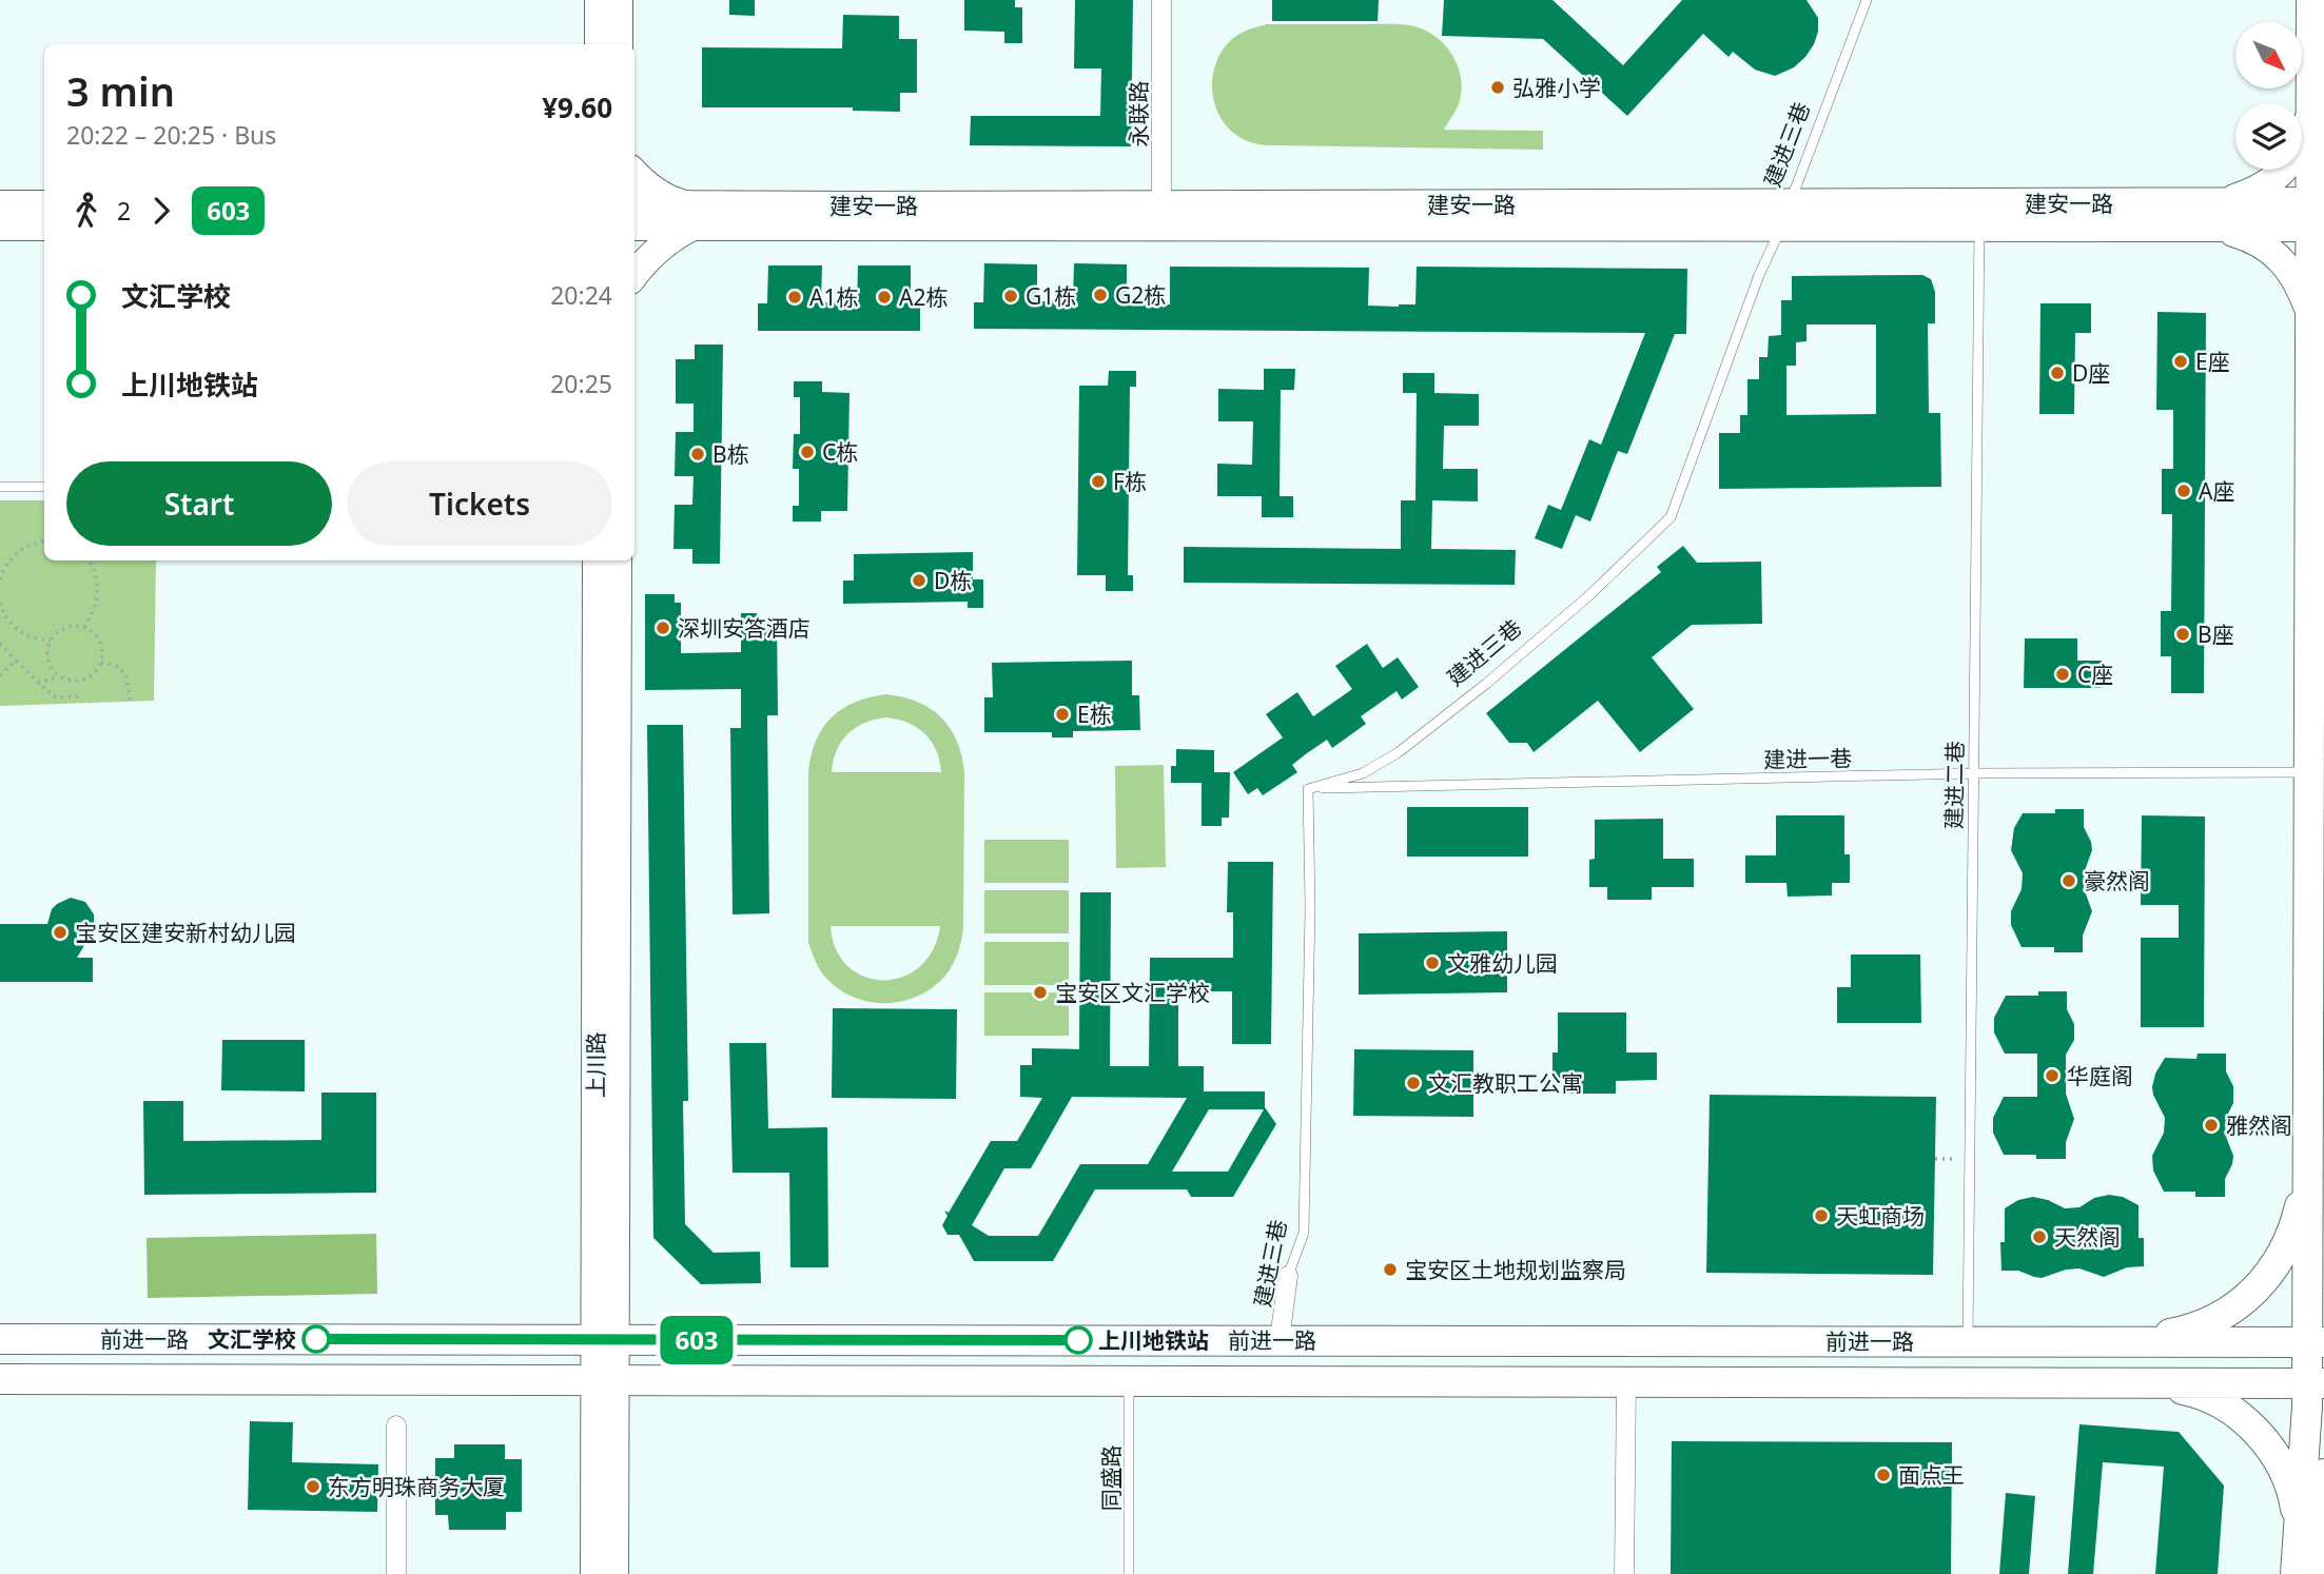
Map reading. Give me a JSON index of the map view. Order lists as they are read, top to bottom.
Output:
{
  "streets": {
    "main road": ["建安一路", "上川路", "前进一路"],
    "street": ["永联路", "建进三巷"],
    "lane": ["建进一巷", "建进二巷", "同盛路"]
  },
  "crossings": [
    ["永联路", "建安一路"],
    ["建进三巷", "建安一路"],
    ["建进三巷", "建进一巷"],
    ["建进三巷", "前进一路"],
    ["建安一路", "建进二巷"],
    ["建进一巷", "建进二巷"],
    ["建进二巷", "前进一路"],
    ["上川路", "前进一路"],
    ["前进一路", "同盛路"]
  ],
  "places": [
    "弘雅小学",
    "G2栋",
    "G1栋",
    "A1栋",
    "A2栋",
    "E座",
    "D座",
    "C栋",
    "B栋",
    "F栋",
    "A座",
    "D栋",
    "深圳安答酒店",
    "B座",
    "C座",
    "E栋",
    "豪然阁",
    "宝安区建安新村幼儿园",
    "文雅幼儿园",
    "宝安区文汇学校",
    "华庭阁",
    "文汇教职工公寓",
    "雅然阁",
    "天虹商场",
    "天然阁",
    "宝安区土地规划监察局",
    "文汇学校",
    "上川地铁站",
    "面点王",
    "东方明珠商务大厦"
  ],
  "lines": ["bus line 603"],
  "north": "bottom right",
  "page": {
    "on_map": "603",
    "heading": ["3 min", "20:22 – 20:25 · Bus", "¥9.60"],
    "legs": ["2", "603"],
    "list": [
      {
        "name": "文汇学校",
        "value": "20:24"
      },
      {
        "name": "上川地铁站",
        "value": "20:25"
      }
    ],
    "buttons": ["Start", "Tickets"]
  }
}
